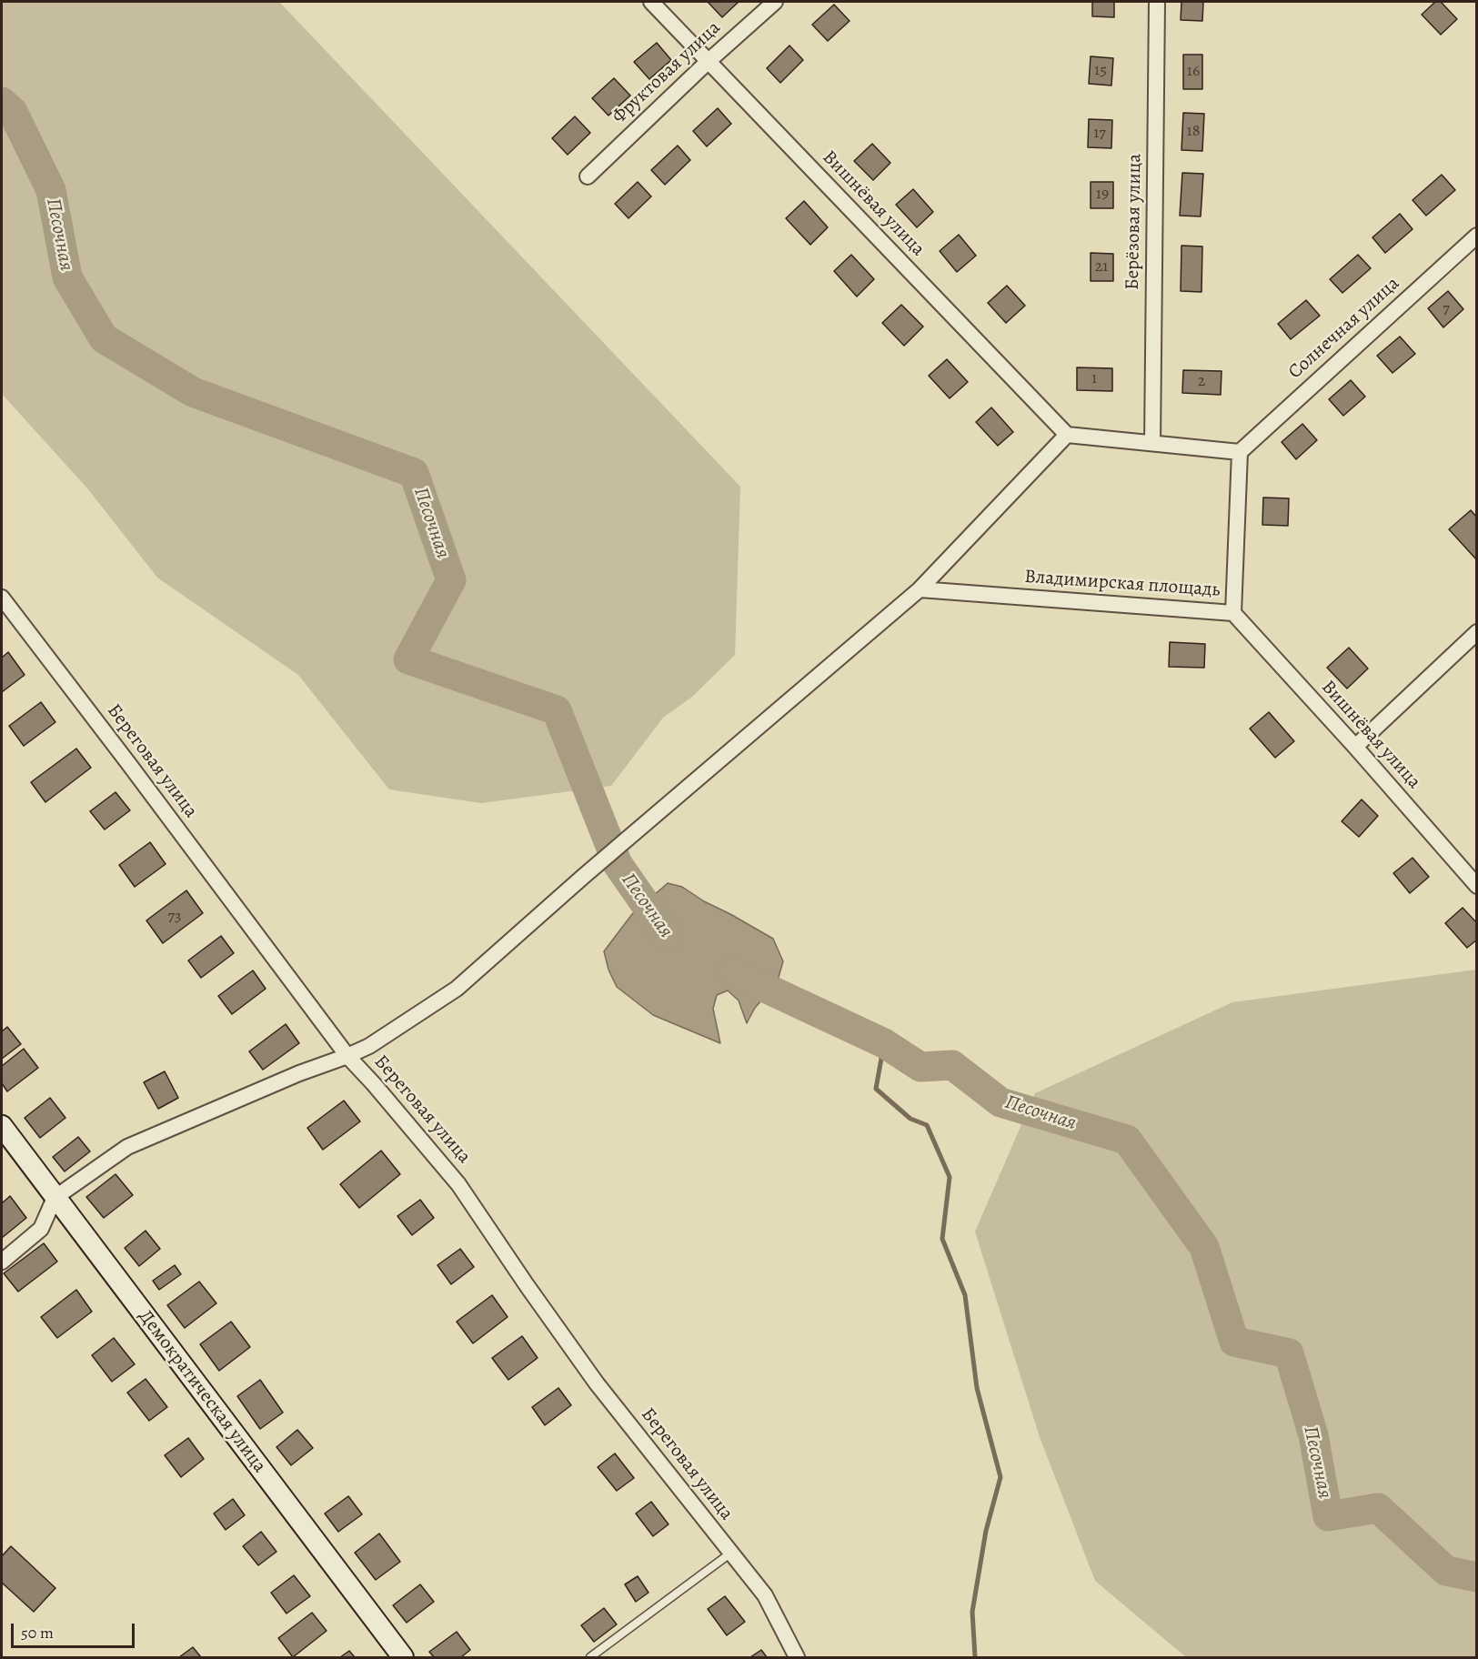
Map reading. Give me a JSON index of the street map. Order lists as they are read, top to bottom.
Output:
{
  "streets": {
    "street": [
      "Фруктовая улица",
      "Вишнёвая улица",
      "Берёзовая улица",
      "Солнечная улица",
      "Владимирская площадь",
      "Береговая улица",
      "Демократическая улица"
    ]
  },
  "crossings": [
    ["Фруктовая улица", "Вишнёвая улица"],
    ["Вишнёвая улица", "Владимирская площадь"],
    ["Солнечная улица", "Владимирская площадь"]
  ],
  "water": ["Песочная"],
  "house_numbers": [
    "15",
    "16",
    "18",
    "17",
    "19",
    "21",
    "7",
    "1",
    "2",
    "73"
  ],
  "scale_bar": "50 m"
}
